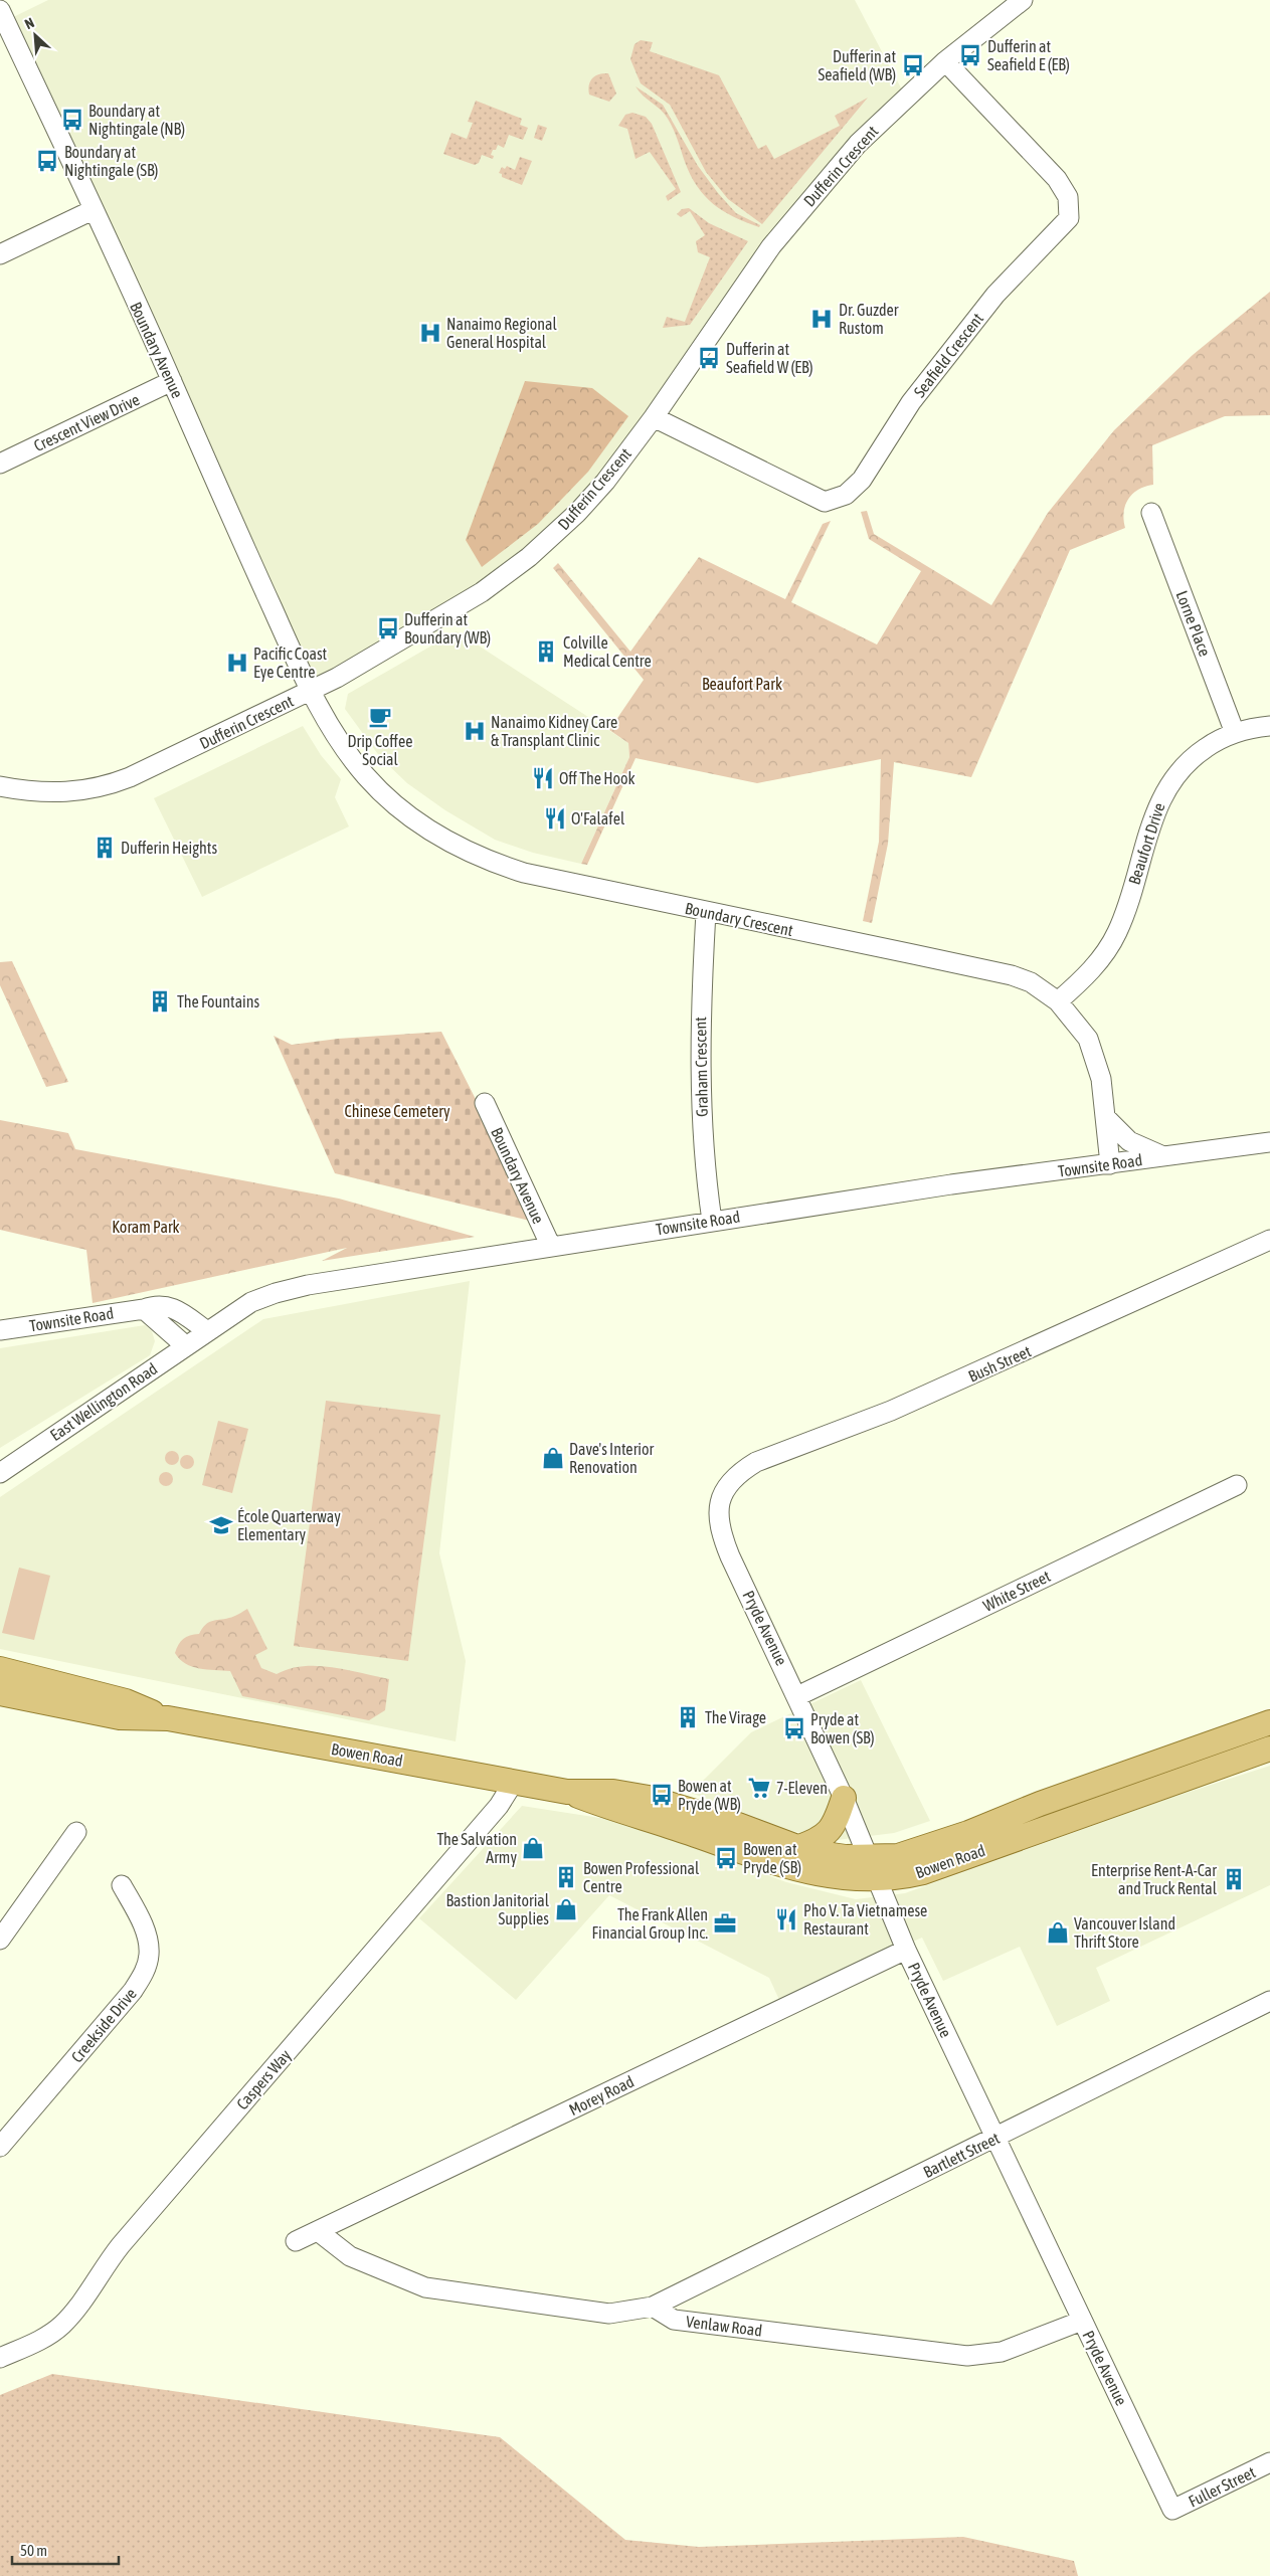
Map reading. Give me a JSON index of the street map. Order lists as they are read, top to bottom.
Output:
{
  "streets": {
    "main road": ["Bowen Road"],
    "street": [
      "Dufferin Crescent",
      "Boundary Avenue",
      "Seafield Crescent",
      "Crescent View Drive",
      "Lorne Place",
      "Beaufort Drive",
      "Boundary Crescent",
      "Graham Crescent",
      "Townsite Road",
      "Bush Street",
      "East Wellington Road",
      "White Street",
      "Pryde Avenue",
      "Creekside Drive",
      "Caspers Way",
      "Morey Road",
      "Bartlett Street",
      "Venlaw Road",
      "Fuller Street"
    ]
  },
  "crossings": [
    ["Dufferin Crescent", "Boundary Avenue"],
    ["Dufferin Crescent", "Seafield Crescent"],
    ["Dufferin Crescent", "Boundary Crescent"],
    ["Boundary Avenue", "Crescent View Drive"],
    ["Boundary Avenue", "Boundary Crescent"],
    ["Boundary Avenue", "Townsite Road"],
    ["Lorne Place", "Beaufort Drive"],
    ["Beaufort Drive", "Boundary Crescent"],
    ["Boundary Crescent", "Graham Crescent"],
    ["Boundary Crescent", "Townsite Road"],
    ["Graham Crescent", "Townsite Road"],
    ["Townsite Road", "East Wellington Road"],
    ["Bush Street", "Pryde Avenue"],
    ["White Street", "Pryde Avenue"],
    ["Pryde Avenue", "Bowen Road"],
    ["Pryde Avenue", "Morey Road"],
    ["Pryde Avenue", "Bartlett Street"],
    ["Pryde Avenue", "Venlaw Road"],
    ["Pryde Avenue", "Fuller Street"],
    ["Bowen Road", "Caspers Way"],
    ["Bartlett Street", "Venlaw Road"]
  ],
  "parks": ["Beaufort Park", "Chinese Cemetery", "Koram Park"],
  "places": {
    "bus stop": [
      "Dufferin at Seafield E (EB)",
      "Dufferin at Seafield (WB)",
      "Boundary at Nightingale (NB)",
      "Boundary at Nightingale (SB)",
      "Dufferin at Seafield W (EB)",
      "Dufferin at Boundary (WB)",
      "Pryde at Bowen (SB)",
      "Bowen at Pryde (WB)",
      "Bowen at Pryde (SB)"
    ],
    "hospital": [
      "Dr. Guzder Rustom",
      "Nanaimo Regional General Hospital",
      "Pacific Coast Eye Centre",
      "Nanaimo Kidney Care & Transplant Clinic"
    ],
    "building": [
      "Colville Medical Centre",
      "Dufferin Heights",
      "The Fountains",
      "The Virage",
      "Bowen Professional Centre",
      "Enterprise Rent-A-Car and Truck Rental"
    ],
    "cafe": ["Drip Coffee Social"],
    "restaurant": ["Off The Hook", "O'Falafel", "Pho V. Ta Vietnamese Restaurant"],
    "shop": [
      "Dave's Interior Renovation",
      "The Salvation Army",
      "Bastion Janitorial Supplies",
      "Vancouver Island Thrift Store"
    ],
    "school or university": ["École Quarterway Elementary"],
    "supermarket": ["7-Eleven"],
    "office": ["The Frank Allen Financial Group Inc."]
  },
  "scale_bar": "50 m",
  "north": "top left"
}
